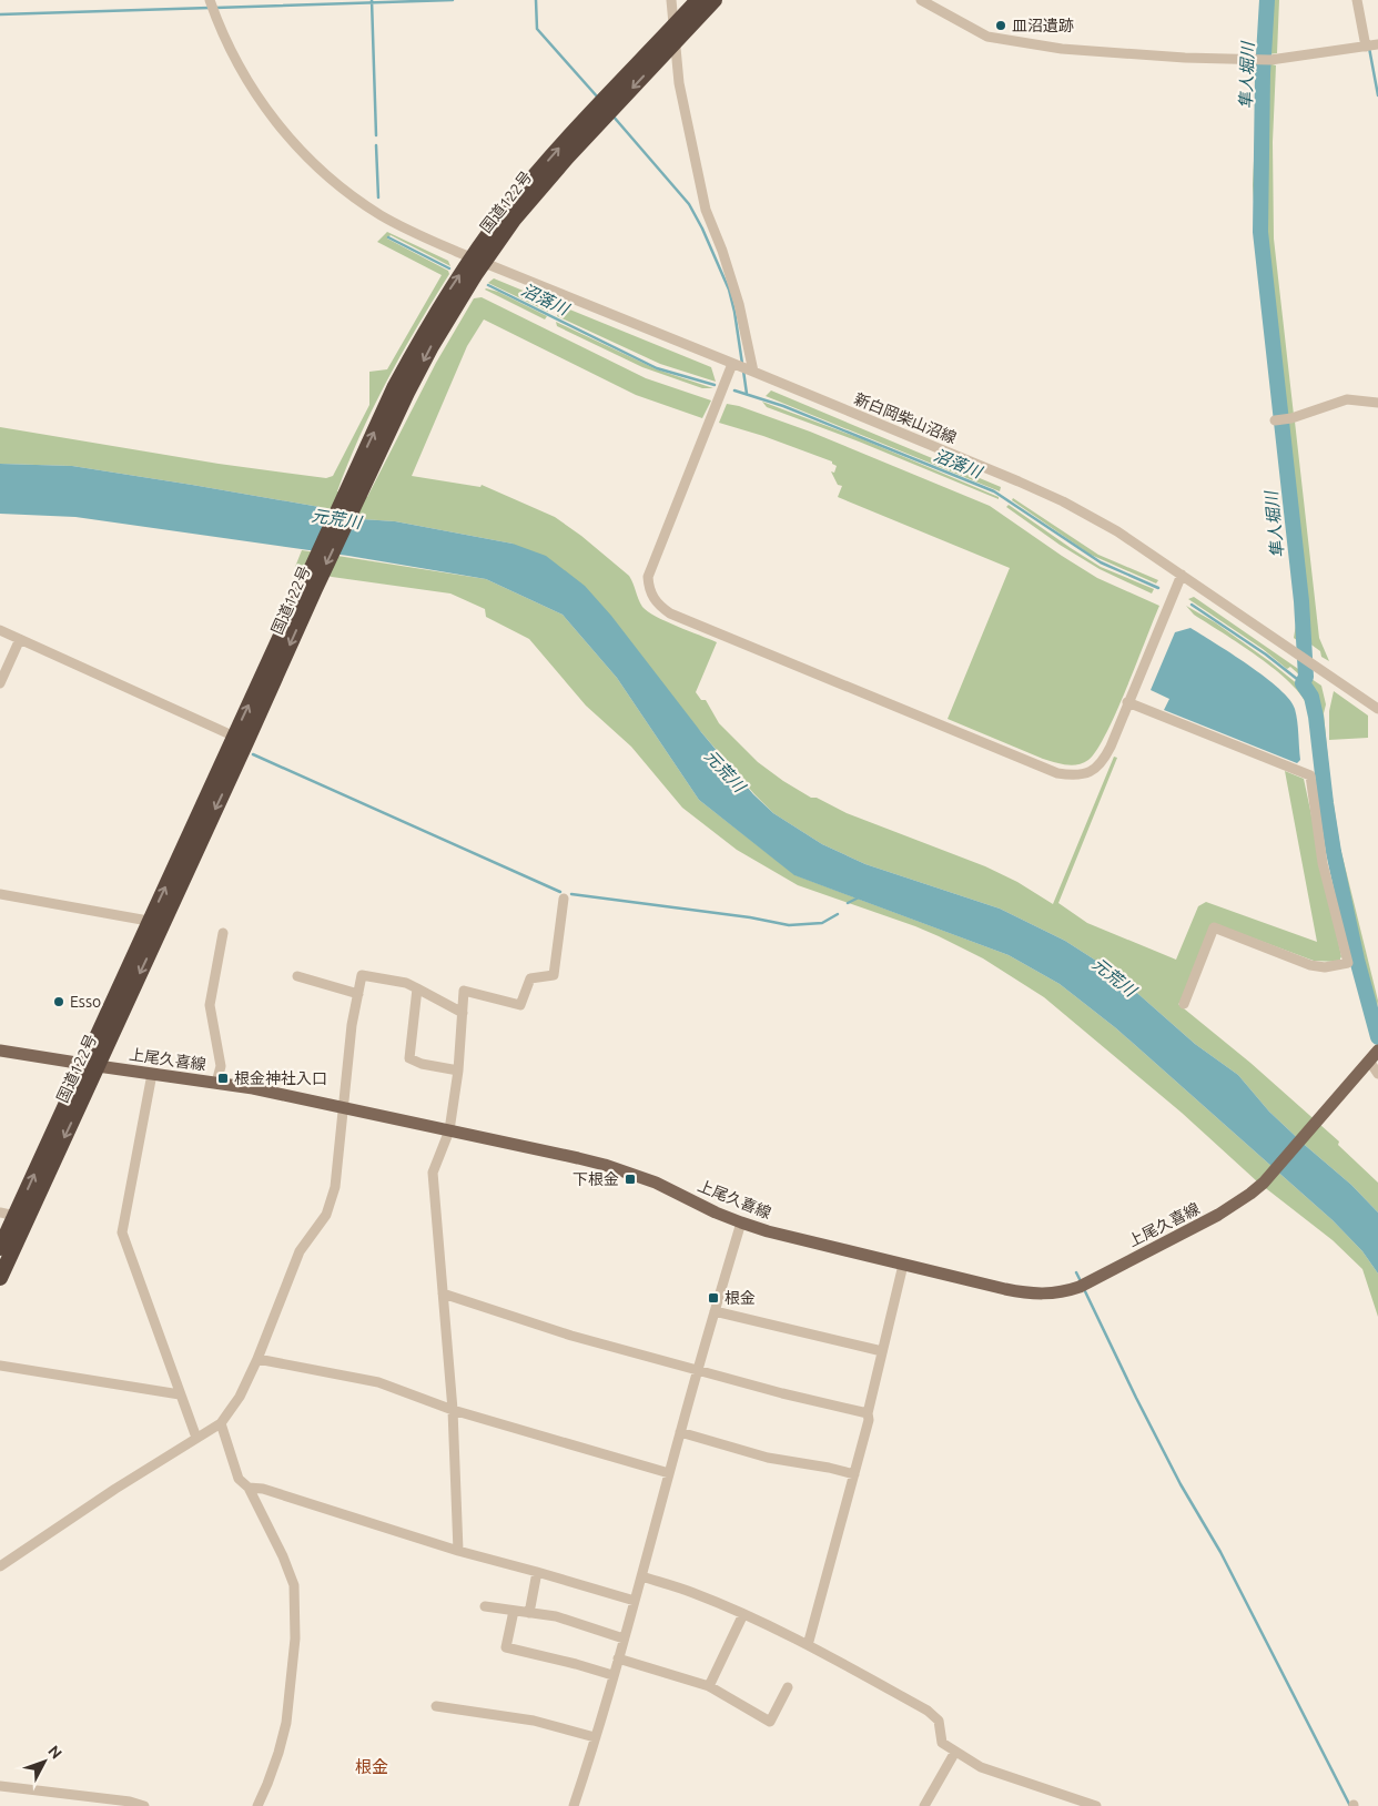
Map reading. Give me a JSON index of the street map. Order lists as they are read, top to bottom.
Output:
{
  "streets": {
    "highway": ["国道122号"],
    "main road": ["上尾久喜線"],
    "street": ["新白岡柴山沼線"]
  },
  "crossings": [
    ["国道122号", "新白岡柴山沼線"],
    ["国道122号", "上尾久喜線"]
  ],
  "districts": ["根金"],
  "water": ["隼人堀川", "沼落川", "元荒川"],
  "places": {
    "other": ["皿沼遺跡", "Esso"],
    "transit": ["根金神社入口", "下根金", "根金"]
  },
  "north": "top right"
}
